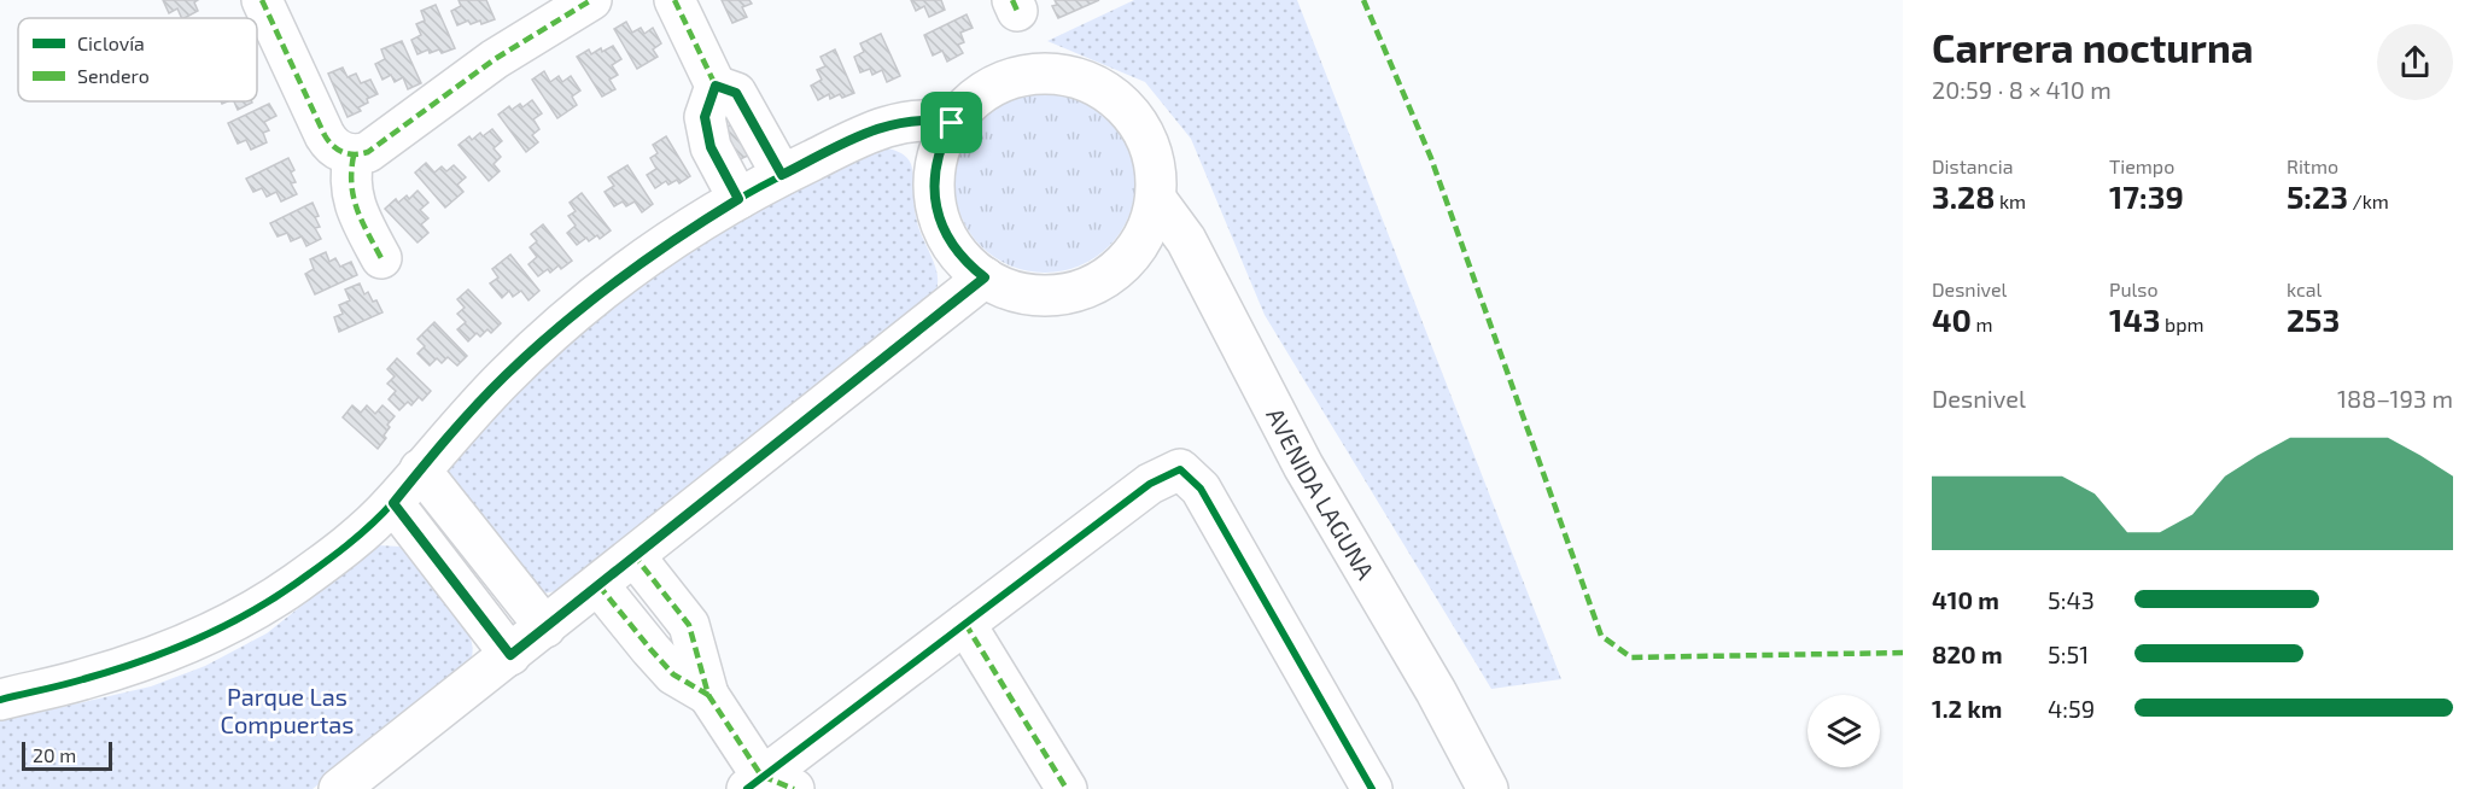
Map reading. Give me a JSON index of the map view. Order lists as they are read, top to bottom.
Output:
{
  "streets": {
    "street": ["AVENIDA LAGUNA"]
  },
  "parks": ["Parque Las Compuertas"],
  "legend": ["Ciclovía", "Sendero"],
  "scale_bar": "20 m",
  "page": {
    "heading": ["Carrera nocturna", "20:59 · 8 × 410 m"],
    "stats": [
      ["Distancia", "3.28 km"],
      ["Tiempo", "17:39"],
      ["Ritmo", "5:23 /km"],
      ["Desnivel", "40 m"],
      ["Pulso", "143 bpm"],
      ["kcal", "253"]
    ],
    "chart": ["Desnivel", "188–193 m"],
    "list": [
      {
        "name": "410 m",
        "note": "5:43"
      },
      {
        "name": "820 m",
        "note": "5:51"
      },
      {
        "name": "1.2 km",
        "note": "4:59"
      }
    ],
    "scale": "20 m"
  }
}
